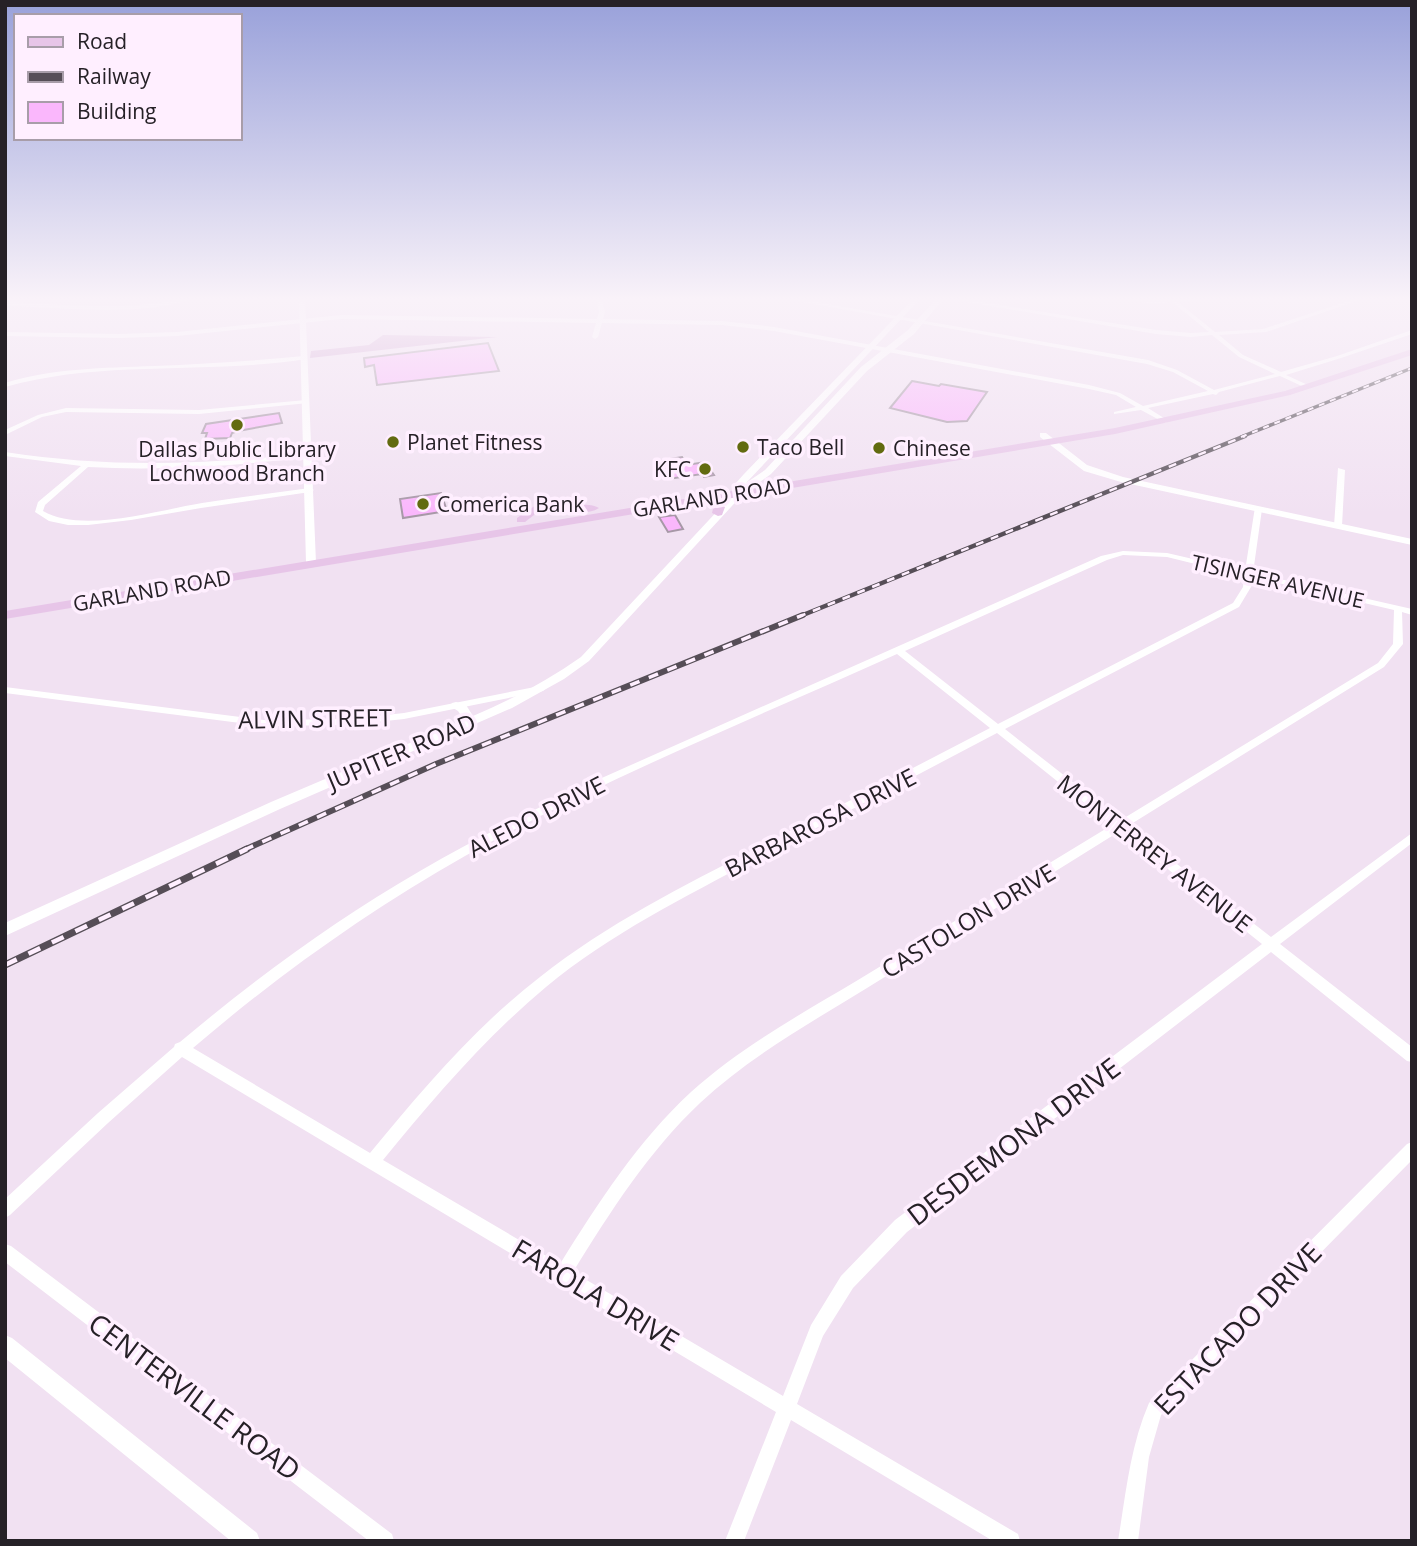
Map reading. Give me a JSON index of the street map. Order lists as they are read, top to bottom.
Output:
{
  "streets": {
    "main road": ["GARLAND ROAD", "JUPITER ROAD"],
    "street": [
      "TISINGER AVENUE",
      "ALVIN STREET",
      "ALEDO DRIVE",
      "BARBAROSA DRIVE",
      "MONTERREY AVENUE",
      "CASTOLON DRIVE",
      "DESDEMONA DRIVE",
      "FAROLA DRIVE",
      "ESTACADO DRIVE",
      "CENTERVILLE ROAD"
    ]
  },
  "crossings": [
    ["GARLAND ROAD", "JUPITER ROAD"],
    ["TISINGER AVENUE", "ALEDO DRIVE"],
    ["TISINGER AVENUE", "BARBAROSA DRIVE"],
    ["TISINGER AVENUE", "CASTOLON DRIVE"],
    ["ALVIN STREET", "JUPITER ROAD"],
    ["ALEDO DRIVE", "MONTERREY AVENUE"],
    ["ALEDO DRIVE", "FAROLA DRIVE"],
    ["BARBAROSA DRIVE", "MONTERREY AVENUE"],
    ["BARBAROSA DRIVE", "FAROLA DRIVE"],
    ["MONTERREY AVENUE", "CASTOLON DRIVE"],
    ["MONTERREY AVENUE", "DESDEMONA DRIVE"],
    ["CASTOLON DRIVE", "FAROLA DRIVE"],
    ["DESDEMONA DRIVE", "FAROLA DRIVE"]
  ],
  "places": [
    "Dallas Public Library Lochwood Branch",
    "Planet Fitness",
    "Taco Bell",
    "Chinese",
    "KFC",
    "Comerica Bank"
  ],
  "legend": ["Road", "Railway", "Building"]
}
